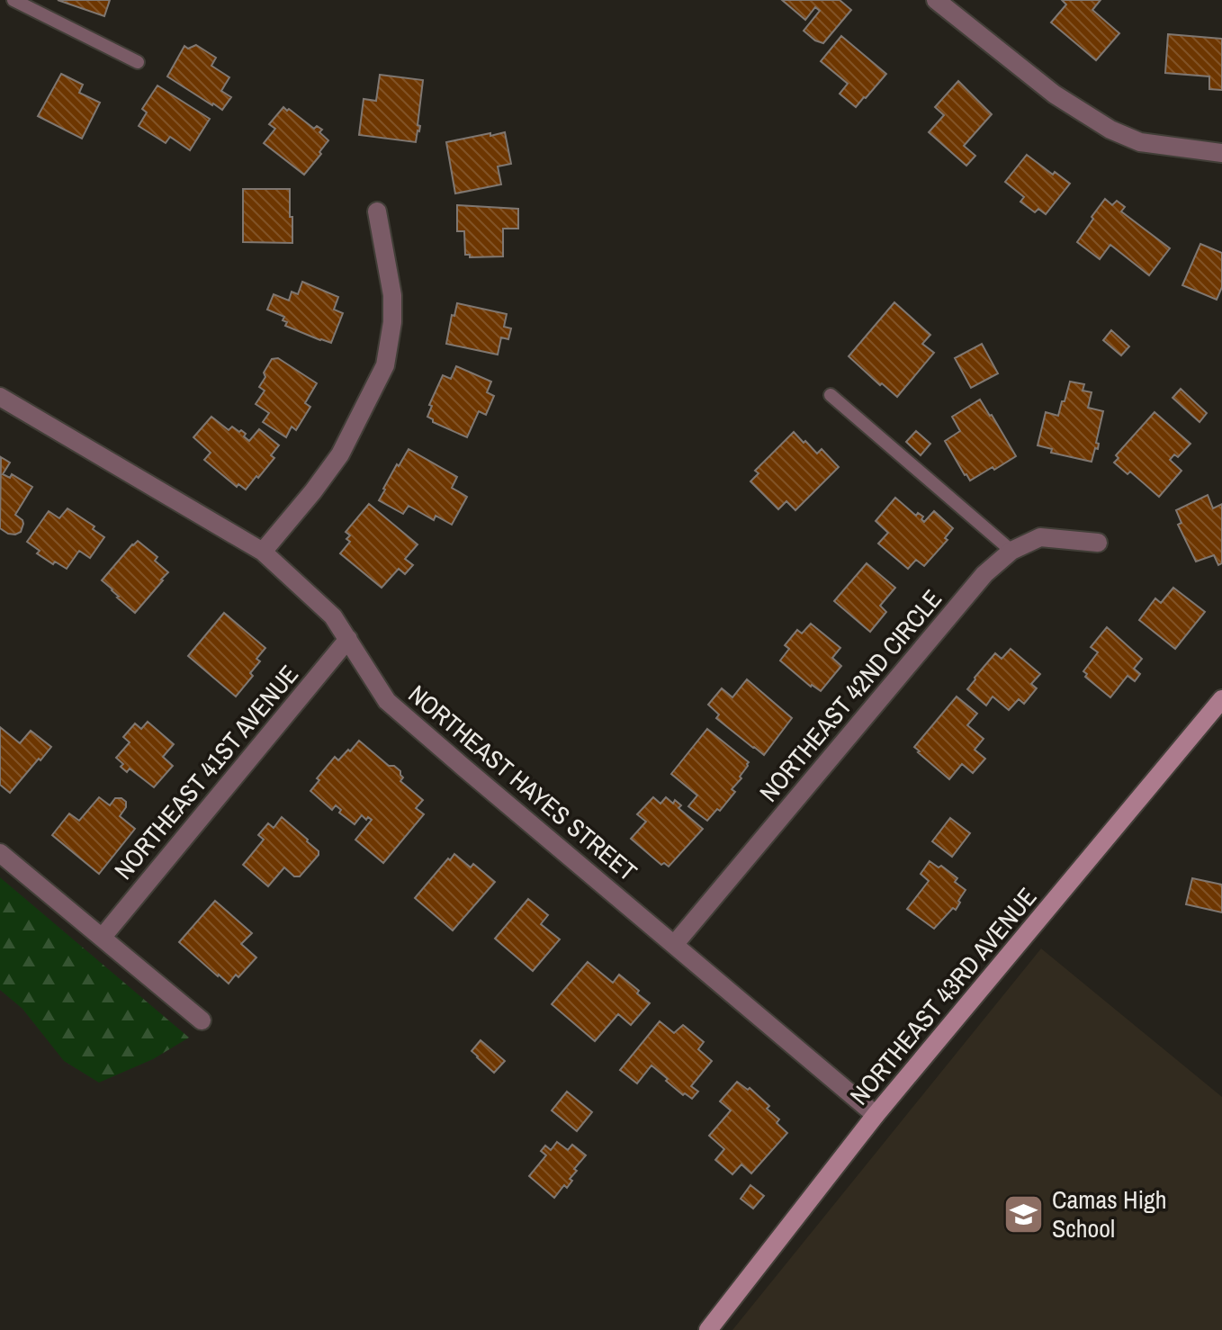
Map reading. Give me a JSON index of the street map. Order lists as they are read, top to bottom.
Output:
{
  "streets": {
    "street": [
      "NORTHEAST 42ND CIRCLE",
      "NORTHEAST 41ST AVENUE",
      "NORTHEAST HAYES STREET",
      "NORTHEAST 43RD AVENUE"
    ]
  },
  "crossings": [
    ["NORTHEAST 42ND CIRCLE", "NORTHEAST HAYES STREET"],
    ["NORTHEAST 41ST AVENUE", "NORTHEAST HAYES STREET"],
    ["NORTHEAST HAYES STREET", "NORTHEAST 43RD AVENUE"]
  ],
  "places": {
    "school or university": ["Camas High School"]
  }
}
